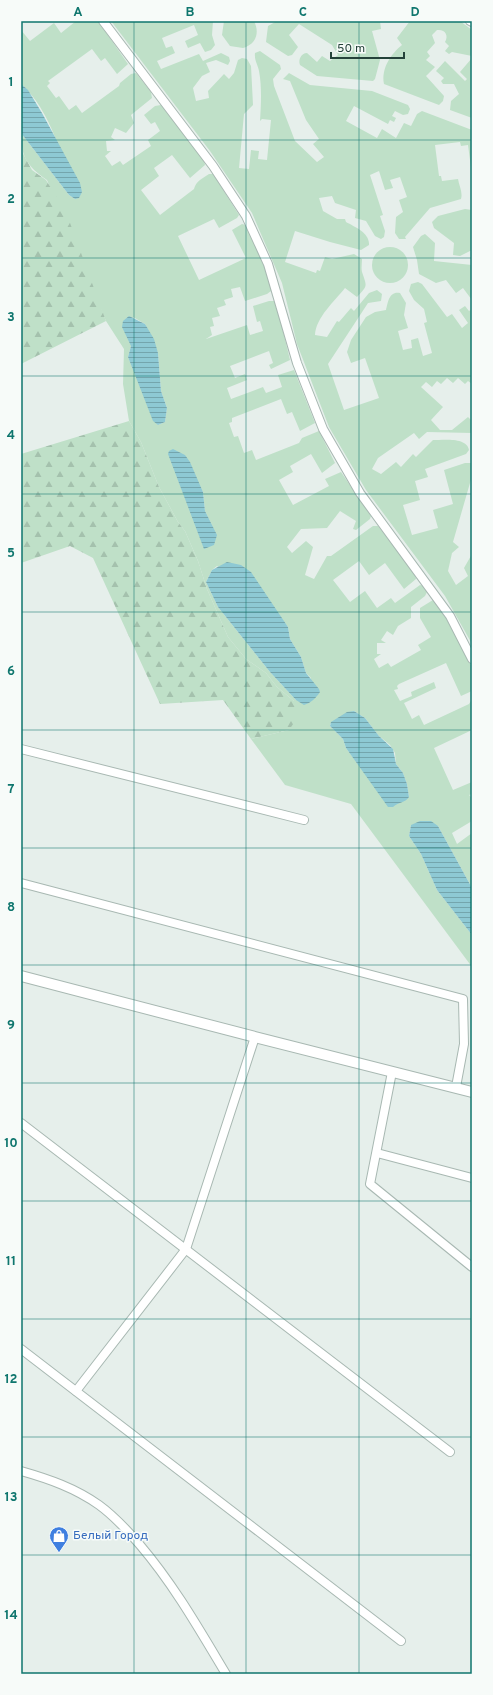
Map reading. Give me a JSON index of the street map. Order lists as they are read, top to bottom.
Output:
{
  "places": {
    "shop": ["Белый Город"]
  },
  "scale_bar": "50 m",
  "grid": {
    "columns": [
      "A",
      "B",
      "C",
      "D"
    ],
    "rows": [
      "1",
      "2",
      "3",
      "4",
      "5",
      "6",
      "7",
      "8",
      "9",
      "10",
      "11",
      "12",
      "13",
      "14"
    ]
  }
}
